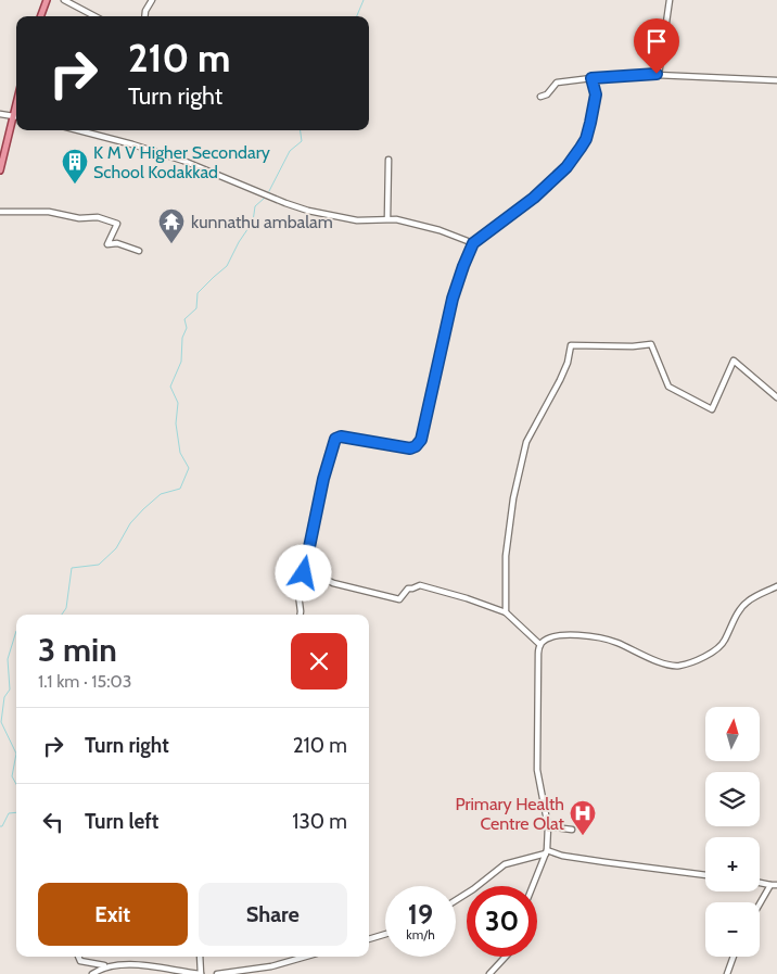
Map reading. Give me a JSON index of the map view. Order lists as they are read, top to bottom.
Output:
{
  "places": {
    "building": ["K M V Higher Secondary School Kodakkad"],
    "temple": ["kunnathu ambalam"],
    "hospital": ["Primary Health Centre Olat"]
  },
  "north": "top",
  "page": {
    "turn": ["210 m", "Turn right"],
    "heading": ["3 min", "1.1 km · 15:03"],
    "map_buttons": ["+", "−"],
    "list": [
      {
        "name": "Turn right",
        "value": "210 m"
      },
      {
        "name": "Turn left",
        "value": "130 m"
      }
    ],
    "buttons": ["Exit", "Share"],
    "speed": "19 km/h",
    "limit": "30"
  }
}
